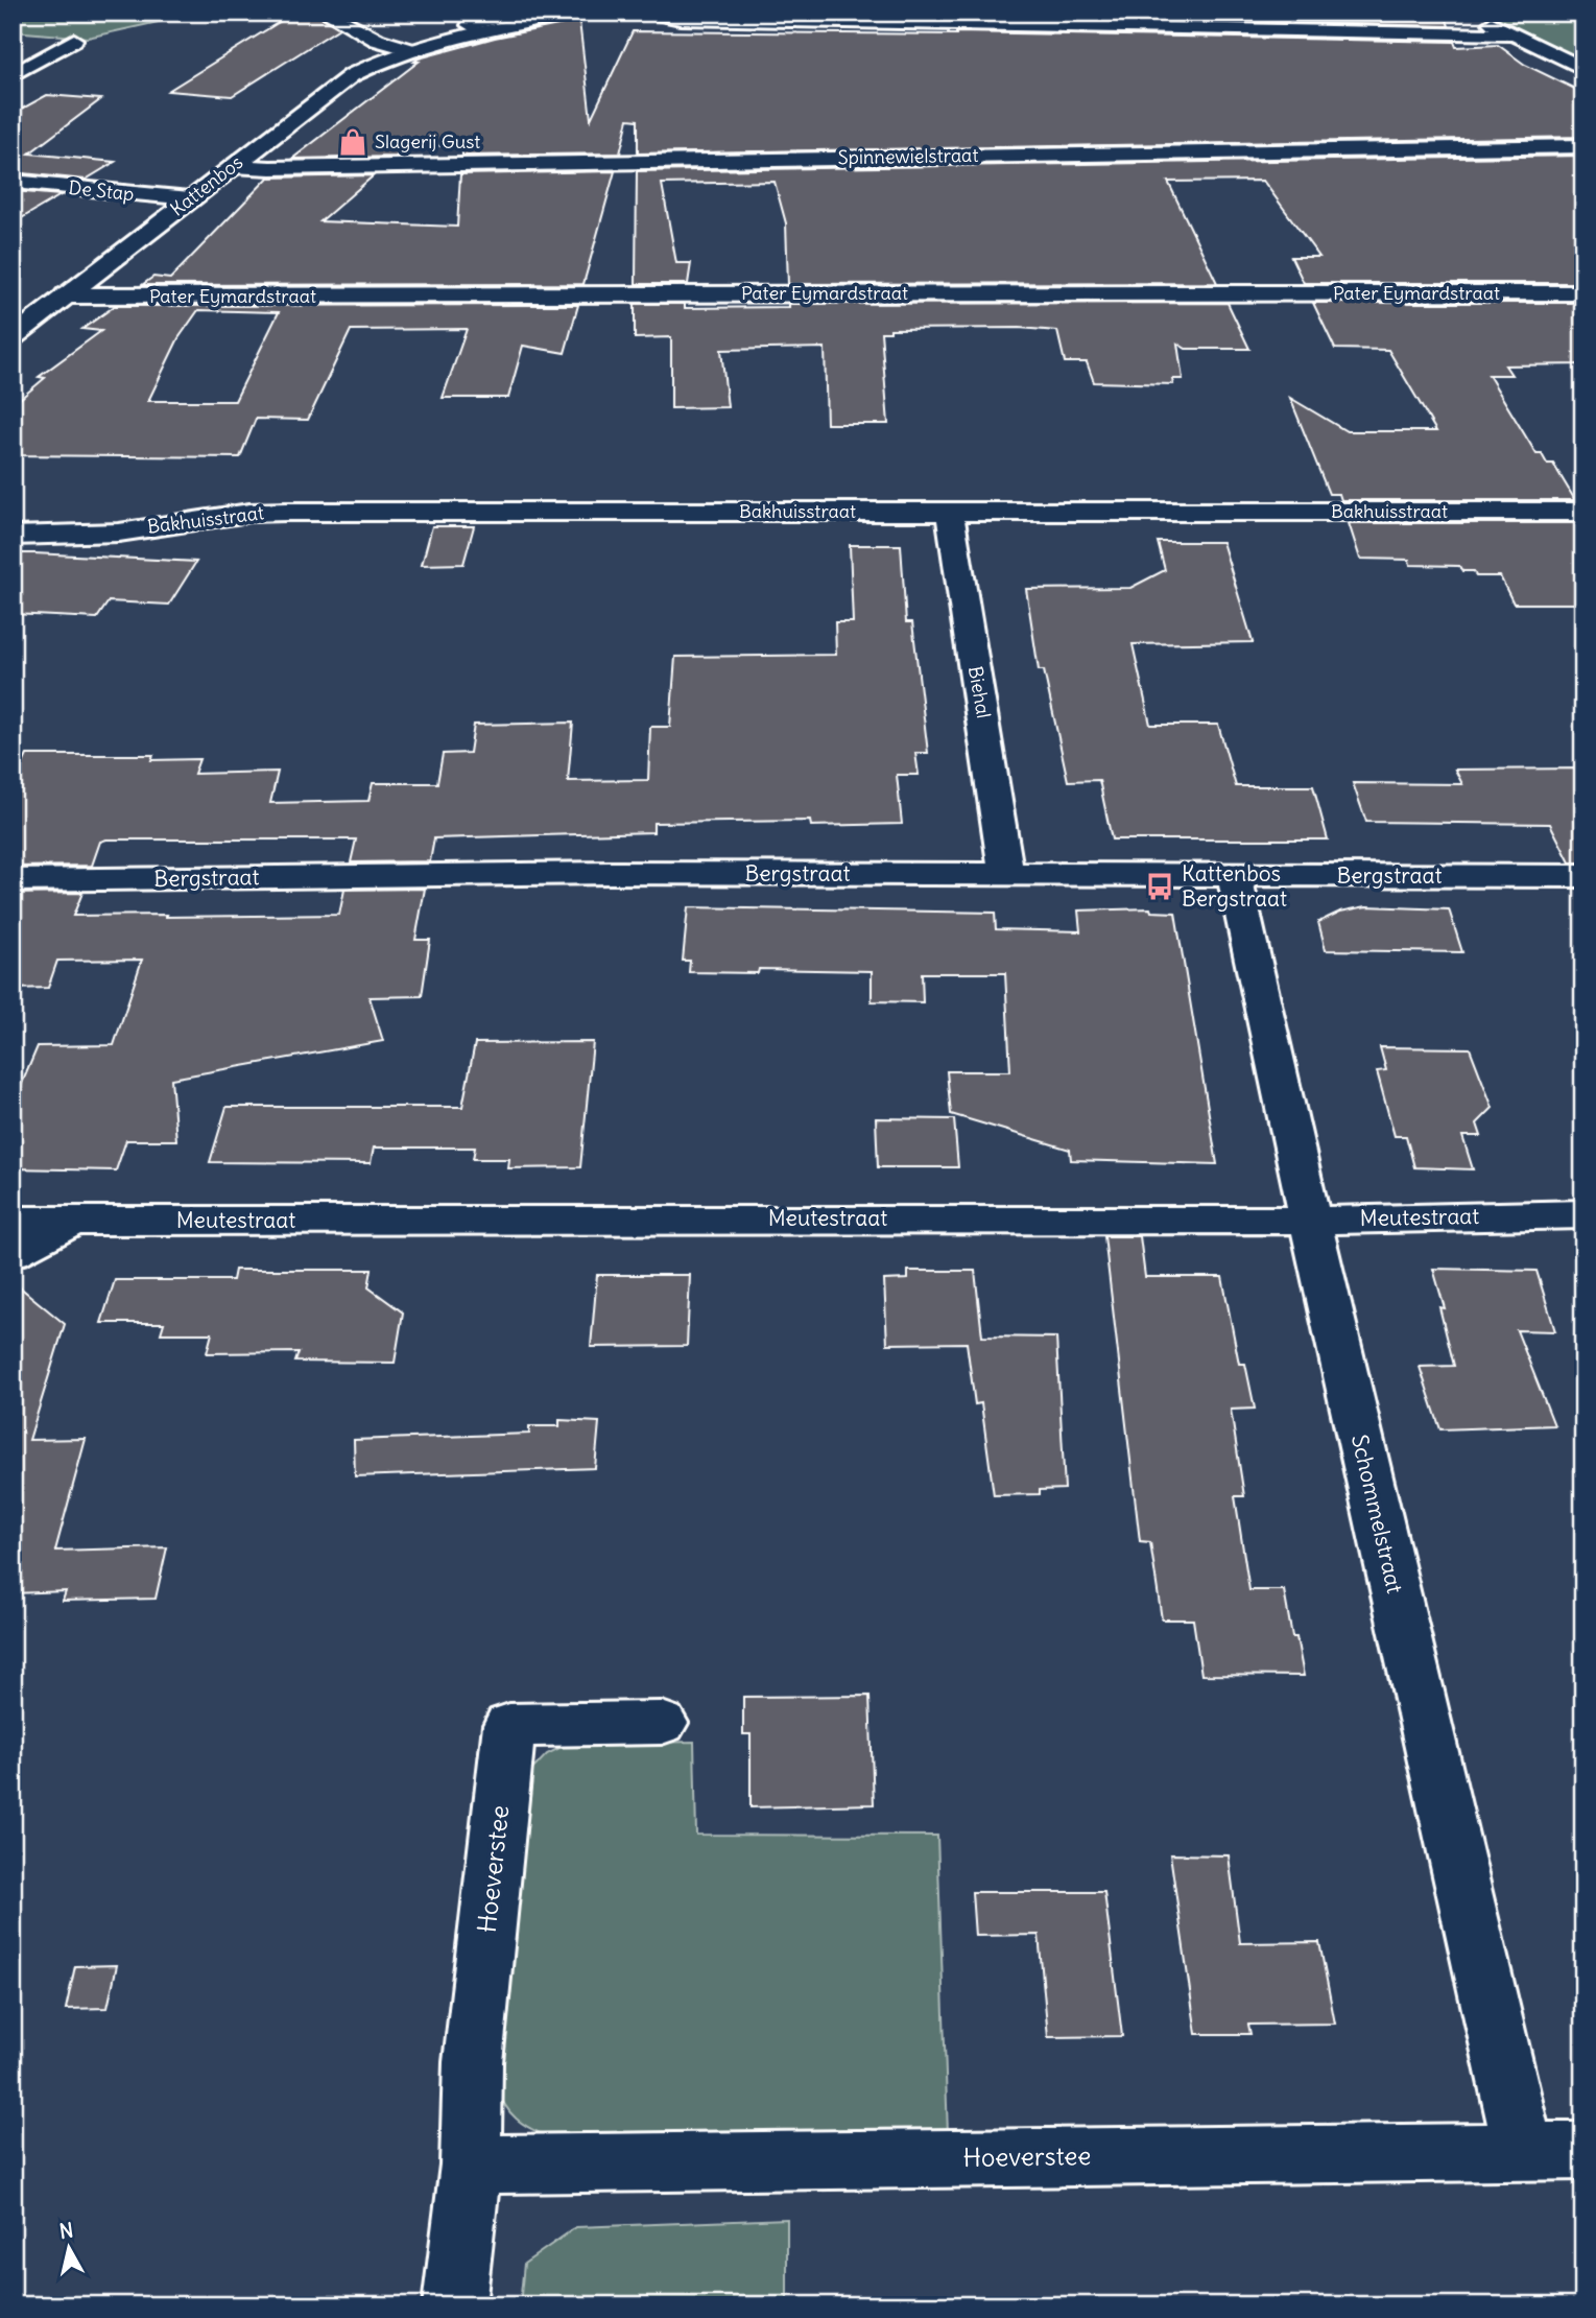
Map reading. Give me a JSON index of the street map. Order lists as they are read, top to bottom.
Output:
{
  "streets": {
    "street": [
      "Spinnewielstraat",
      "Kattenbos",
      "De Stap",
      "Pater Eymardstraat",
      "Bakhuisstraat",
      "Biehal",
      "Bergstraat",
      "Meutestraat",
      "Schommelstraat",
      "Hoeverstee"
    ]
  },
  "crossings": [
    ["Spinnewielstraat", "Kattenbos"],
    ["Kattenbos", "De Stap"],
    ["Kattenbos", "Pater Eymardstraat"],
    ["Bakhuisstraat", "Biehal"],
    ["Biehal", "Bergstraat"],
    ["Bergstraat", "Schommelstraat"],
    ["Meutestraat", "Schommelstraat"],
    ["Schommelstraat", "Hoeverstee"]
  ],
  "places": {
    "shop": ["Slagerij Gust"],
    "bus stop": ["Kattenbos Bergstraat"]
  },
  "north": "top"
}
